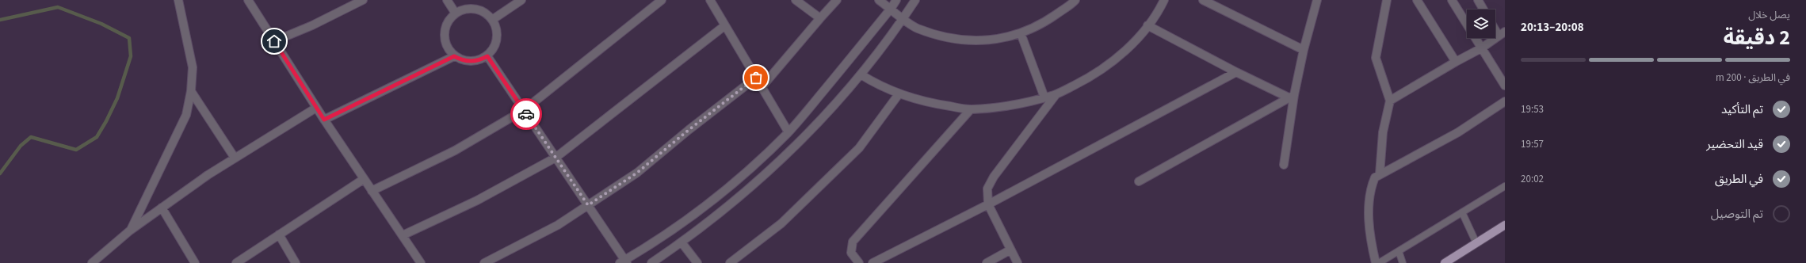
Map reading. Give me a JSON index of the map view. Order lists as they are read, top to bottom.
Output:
{
  "page": {
    "heading": ["2 دقيقة", "يصل خلال", "20:08–20:13"],
    "bar": "في الطريق · 200 m",
    "list": [
      ["تم التأكيد", "19:53"],
      ["قيد التحضير", "19:57"],
      ["في الطريق", "20:02"],
      "تم التوصيل"
    ]
  }
}
